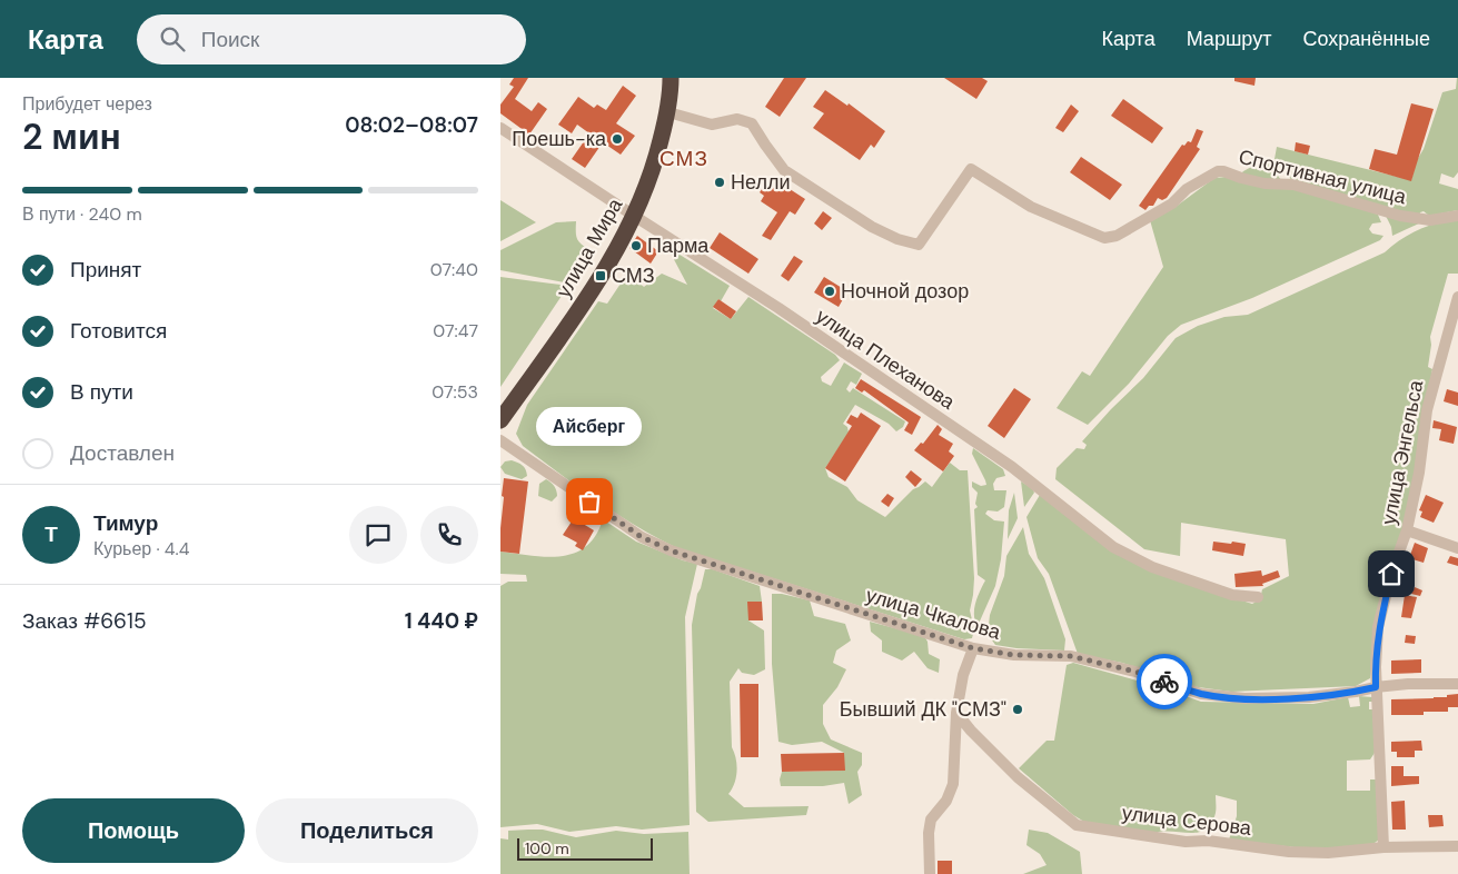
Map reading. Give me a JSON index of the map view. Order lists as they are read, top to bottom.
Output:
{
  "streets": {
    "highway": ["улица Мира"],
    "street": [
      "Спортивная улица",
      "улица Плеханова",
      "улица Энгельса",
      "улица Чкалова",
      "улица Серова"
    ]
  },
  "crossings": [
    ["Спортивная улица", "улица Мира"],
    ["улица Мира", "улица Плеханова"],
    ["улица Энгельса", "улица Чкалова"],
    ["улица Энгельса", "улица Серова"]
  ],
  "districts": ["СМЗ"],
  "places": {
    "other": [
      "Поешь-ка",
      "Нелли",
      "Парма",
      "Ночной дозор",
      "Айсберг",
      "Бывший ДК \"СМЗ\""
    ],
    "transit": ["СМЗ"]
  },
  "scale_bar": "100 m",
  "page": {
    "header": "Карта",
    "search": "Поиск",
    "nav": ["Карта", "Маршрут", "Сохранённые"],
    "heading": ["2 мин", "Прибудет через", "08:02–08:07"],
    "panel": [
      "Тимур",
      "Курьер · 4.4",
      "Заказ #6615",
      "1 440 ₽"
    ],
    "bar": "В пути · 240 m",
    "list": [
      ["Принят", "07:40"],
      ["Готовится", "07:47"],
      ["В пути", "07:53"],
      "Доставлен"
    ],
    "bubble": "Айсберг",
    "round": "Т",
    "buttons": ["Помощь", "Поделиться"],
    "scale": "100 m"
  }
}
